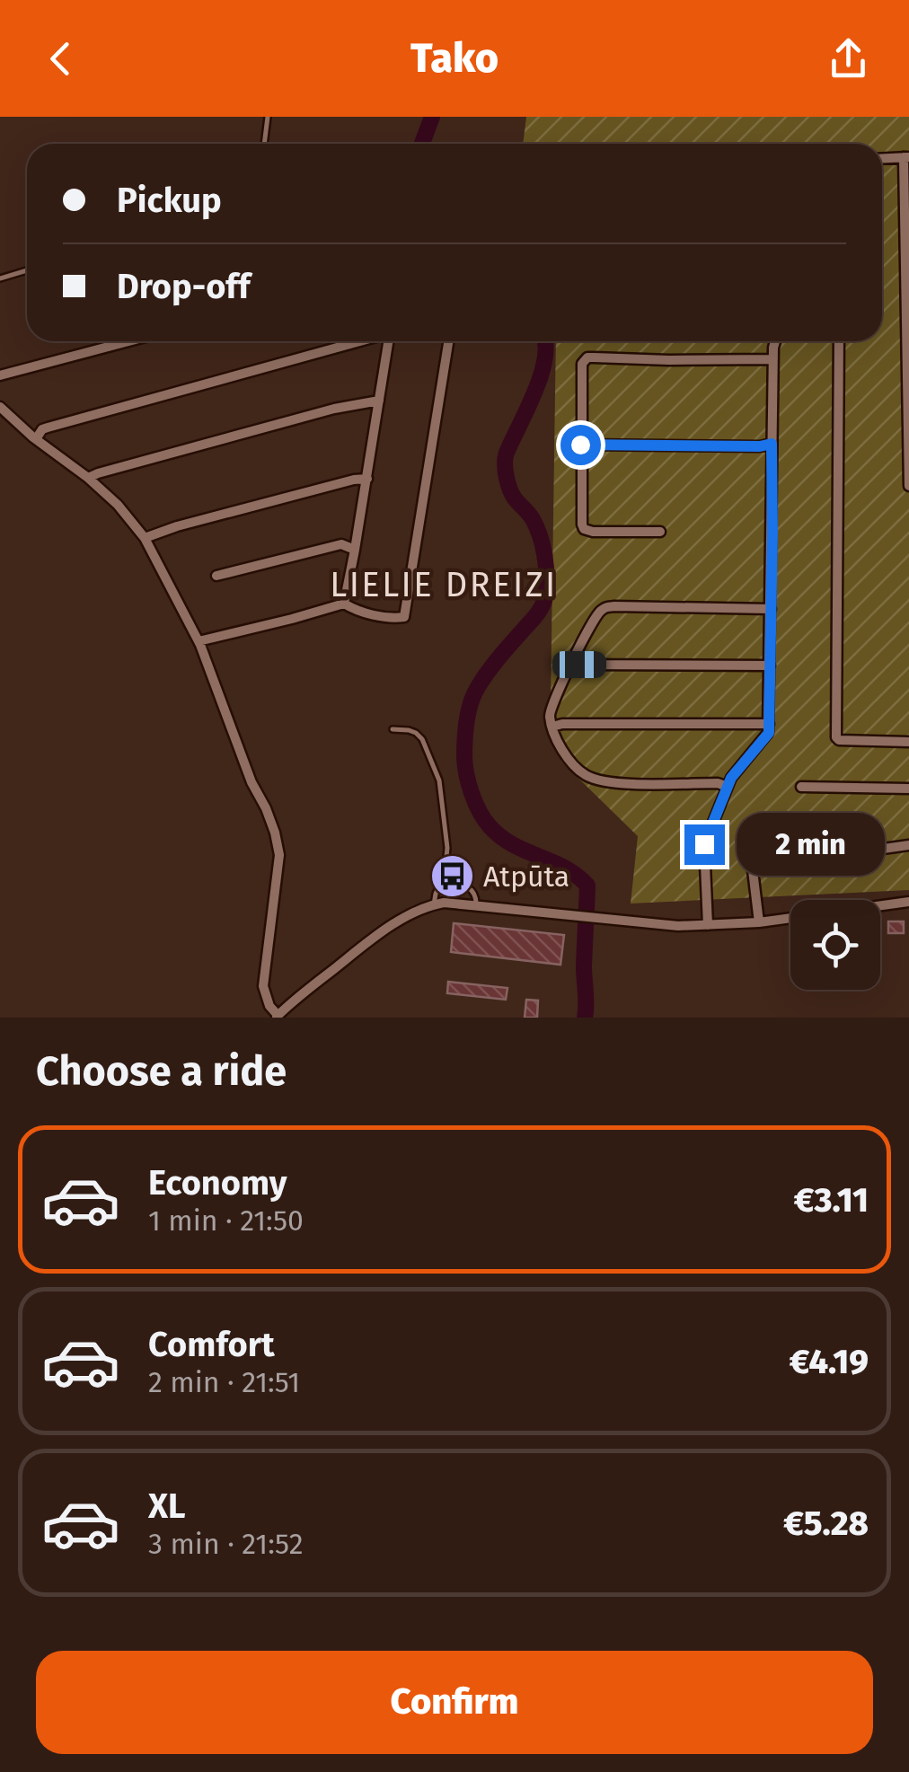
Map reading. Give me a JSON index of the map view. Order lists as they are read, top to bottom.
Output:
{
  "districts": ["LIELIE DREIZI"],
  "places": {
    "bus stop": ["Atpūta"]
  },
  "page": {
    "header": "Tako",
    "banner": ["Pickup", "Drop-off"],
    "bubble": "2 min",
    "heading": "Choose a ride",
    "list": [
      {
        "name": "Economy",
        "note": "1 min · 21:50",
        "value": "€3.11"
      },
      {
        "name": "Comfort",
        "note": "2 min · 21:51",
        "value": "€4.19"
      },
      {
        "name": "XL",
        "note": "3 min · 21:52",
        "value": "€5.28"
      }
    ],
    "buttons": "Confirm"
  }
}
